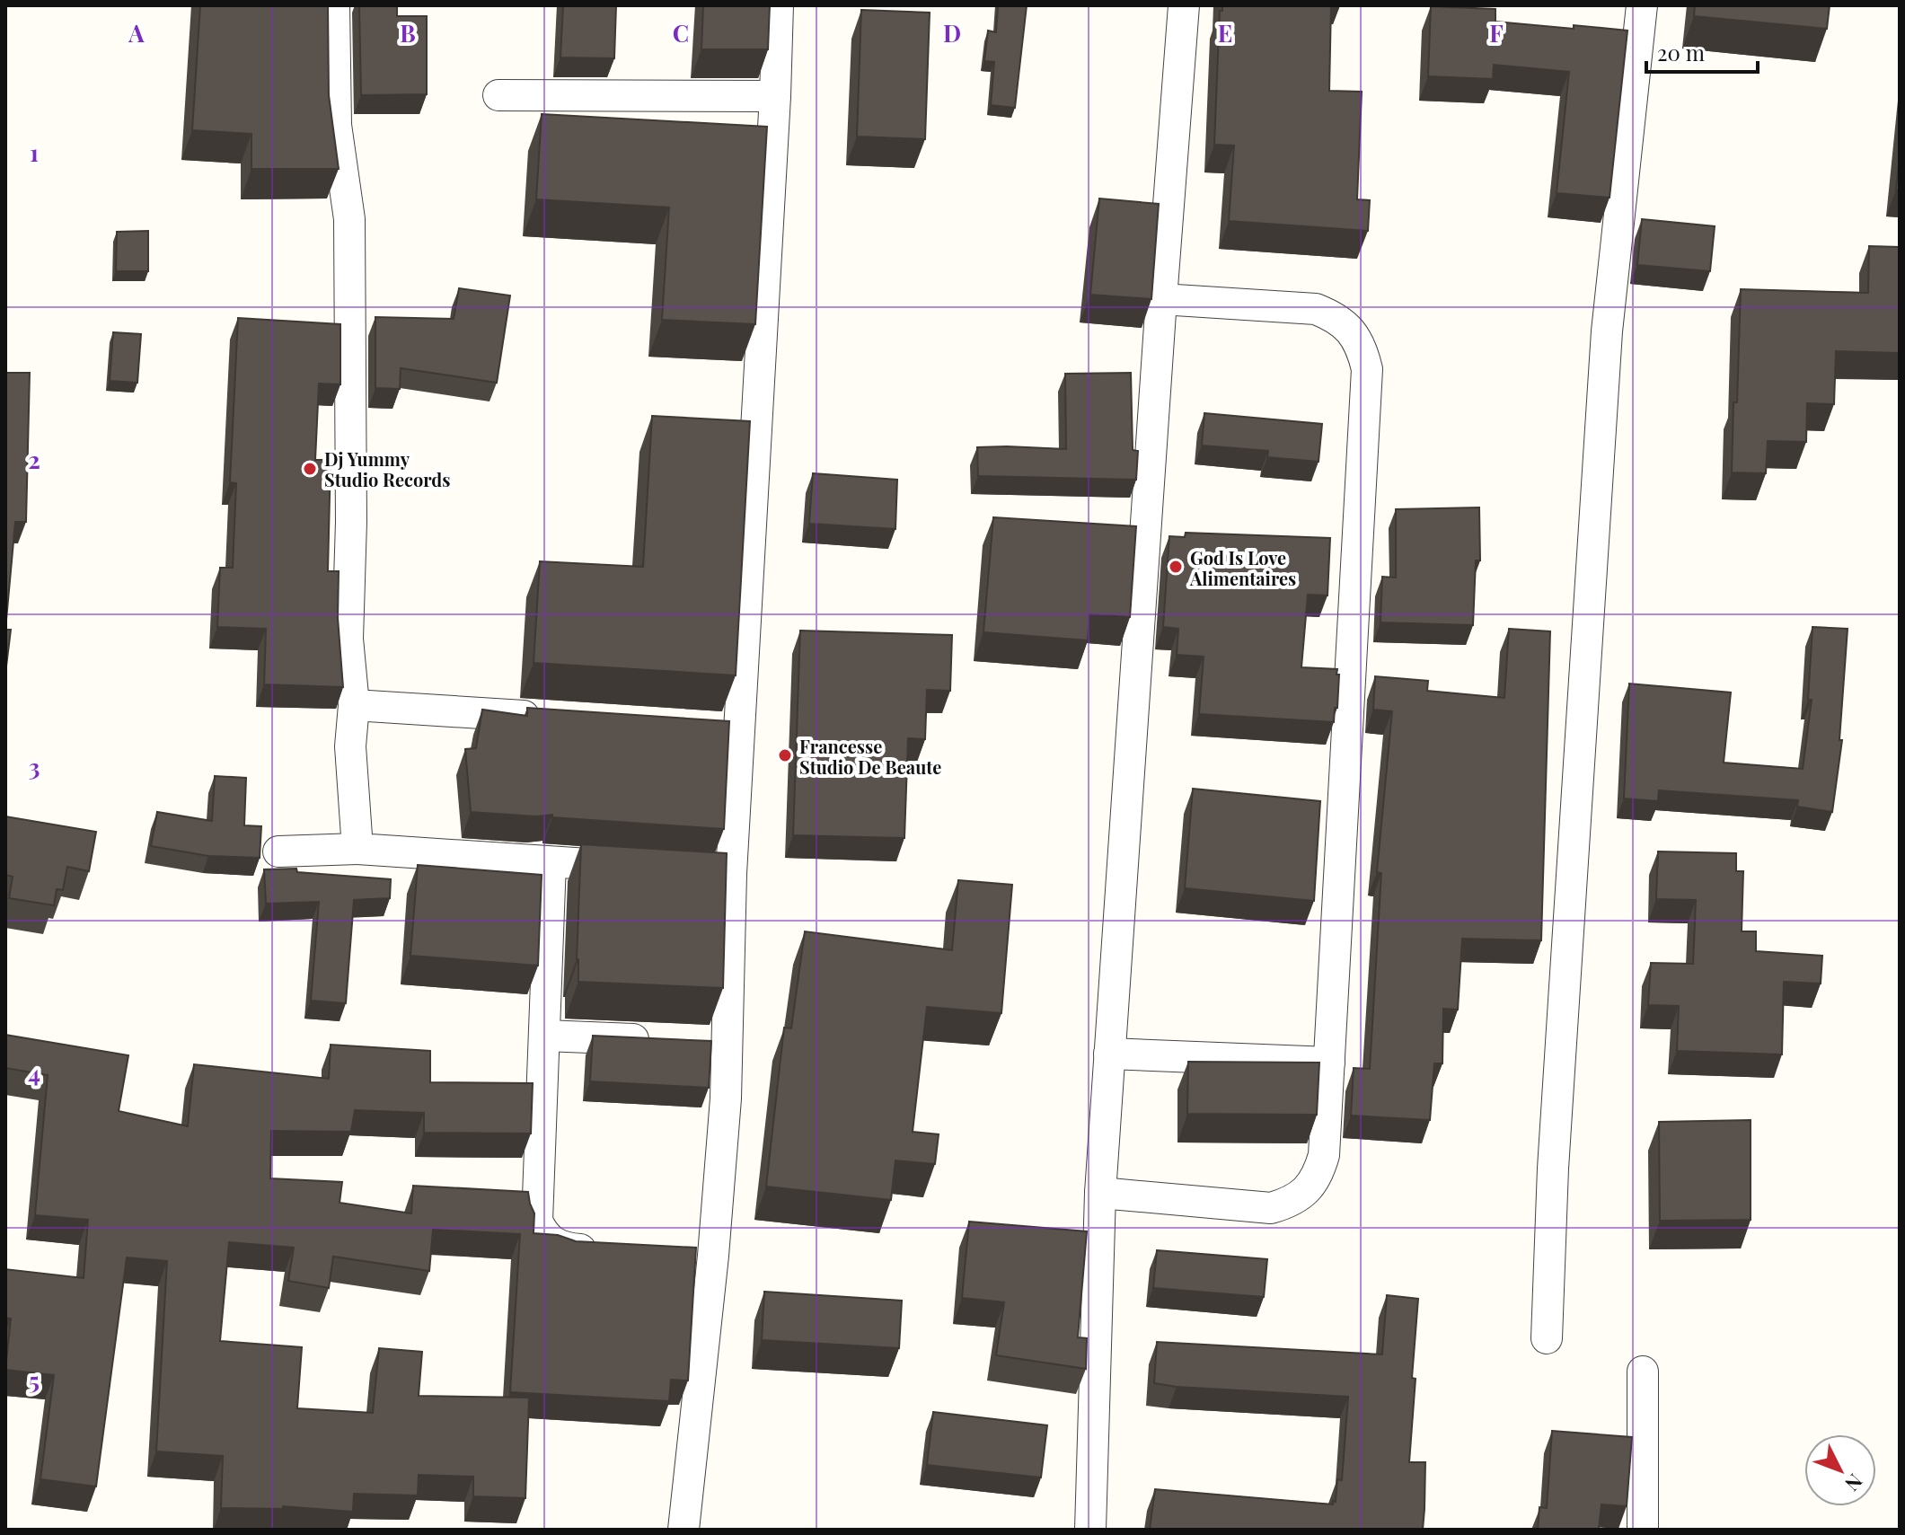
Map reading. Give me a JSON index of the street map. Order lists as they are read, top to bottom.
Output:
{
  "places": ["Dj Yummy Studio Records", "God Is Love Alimentaires", "Francesse Studio De Beaute"],
  "scale_bar": "20 m",
  "north": "bottom right",
  "grid": {
    "columns": [
      "A",
      "B",
      "C",
      "D",
      "E",
      "F"
    ],
    "rows": [
      "1",
      "2",
      "3",
      "4",
      "5"
    ]
  }
}
